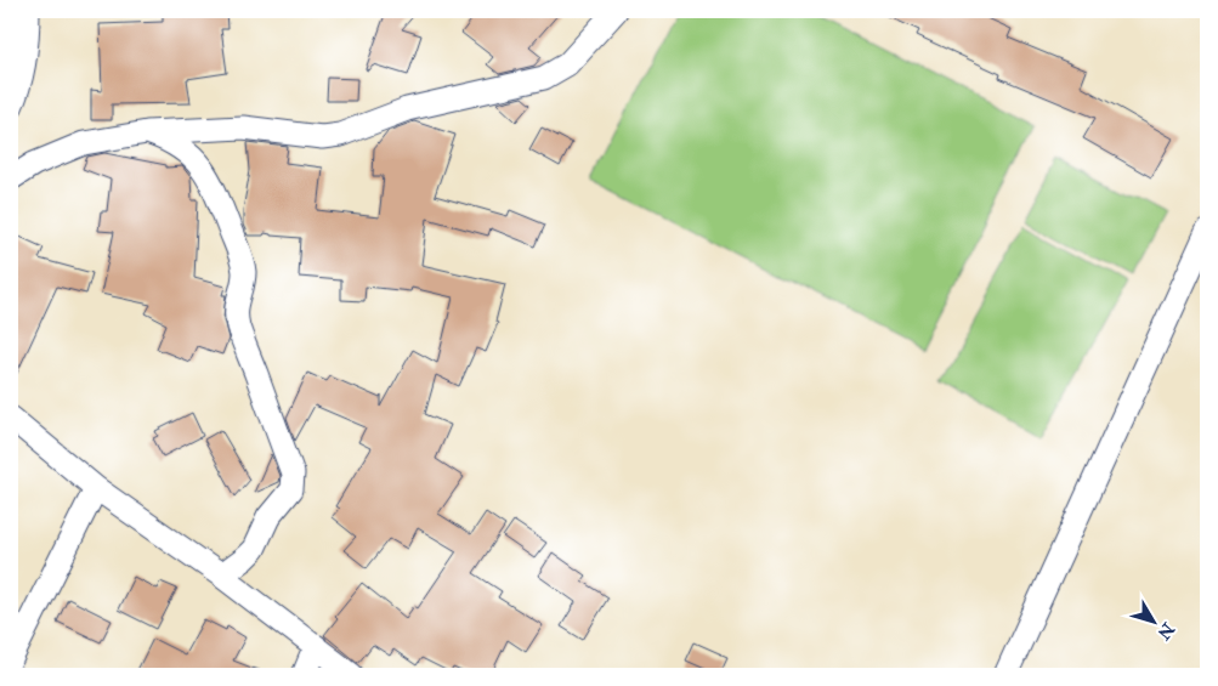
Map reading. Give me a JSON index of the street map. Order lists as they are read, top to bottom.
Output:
{
  "north": "bottom right"
}
